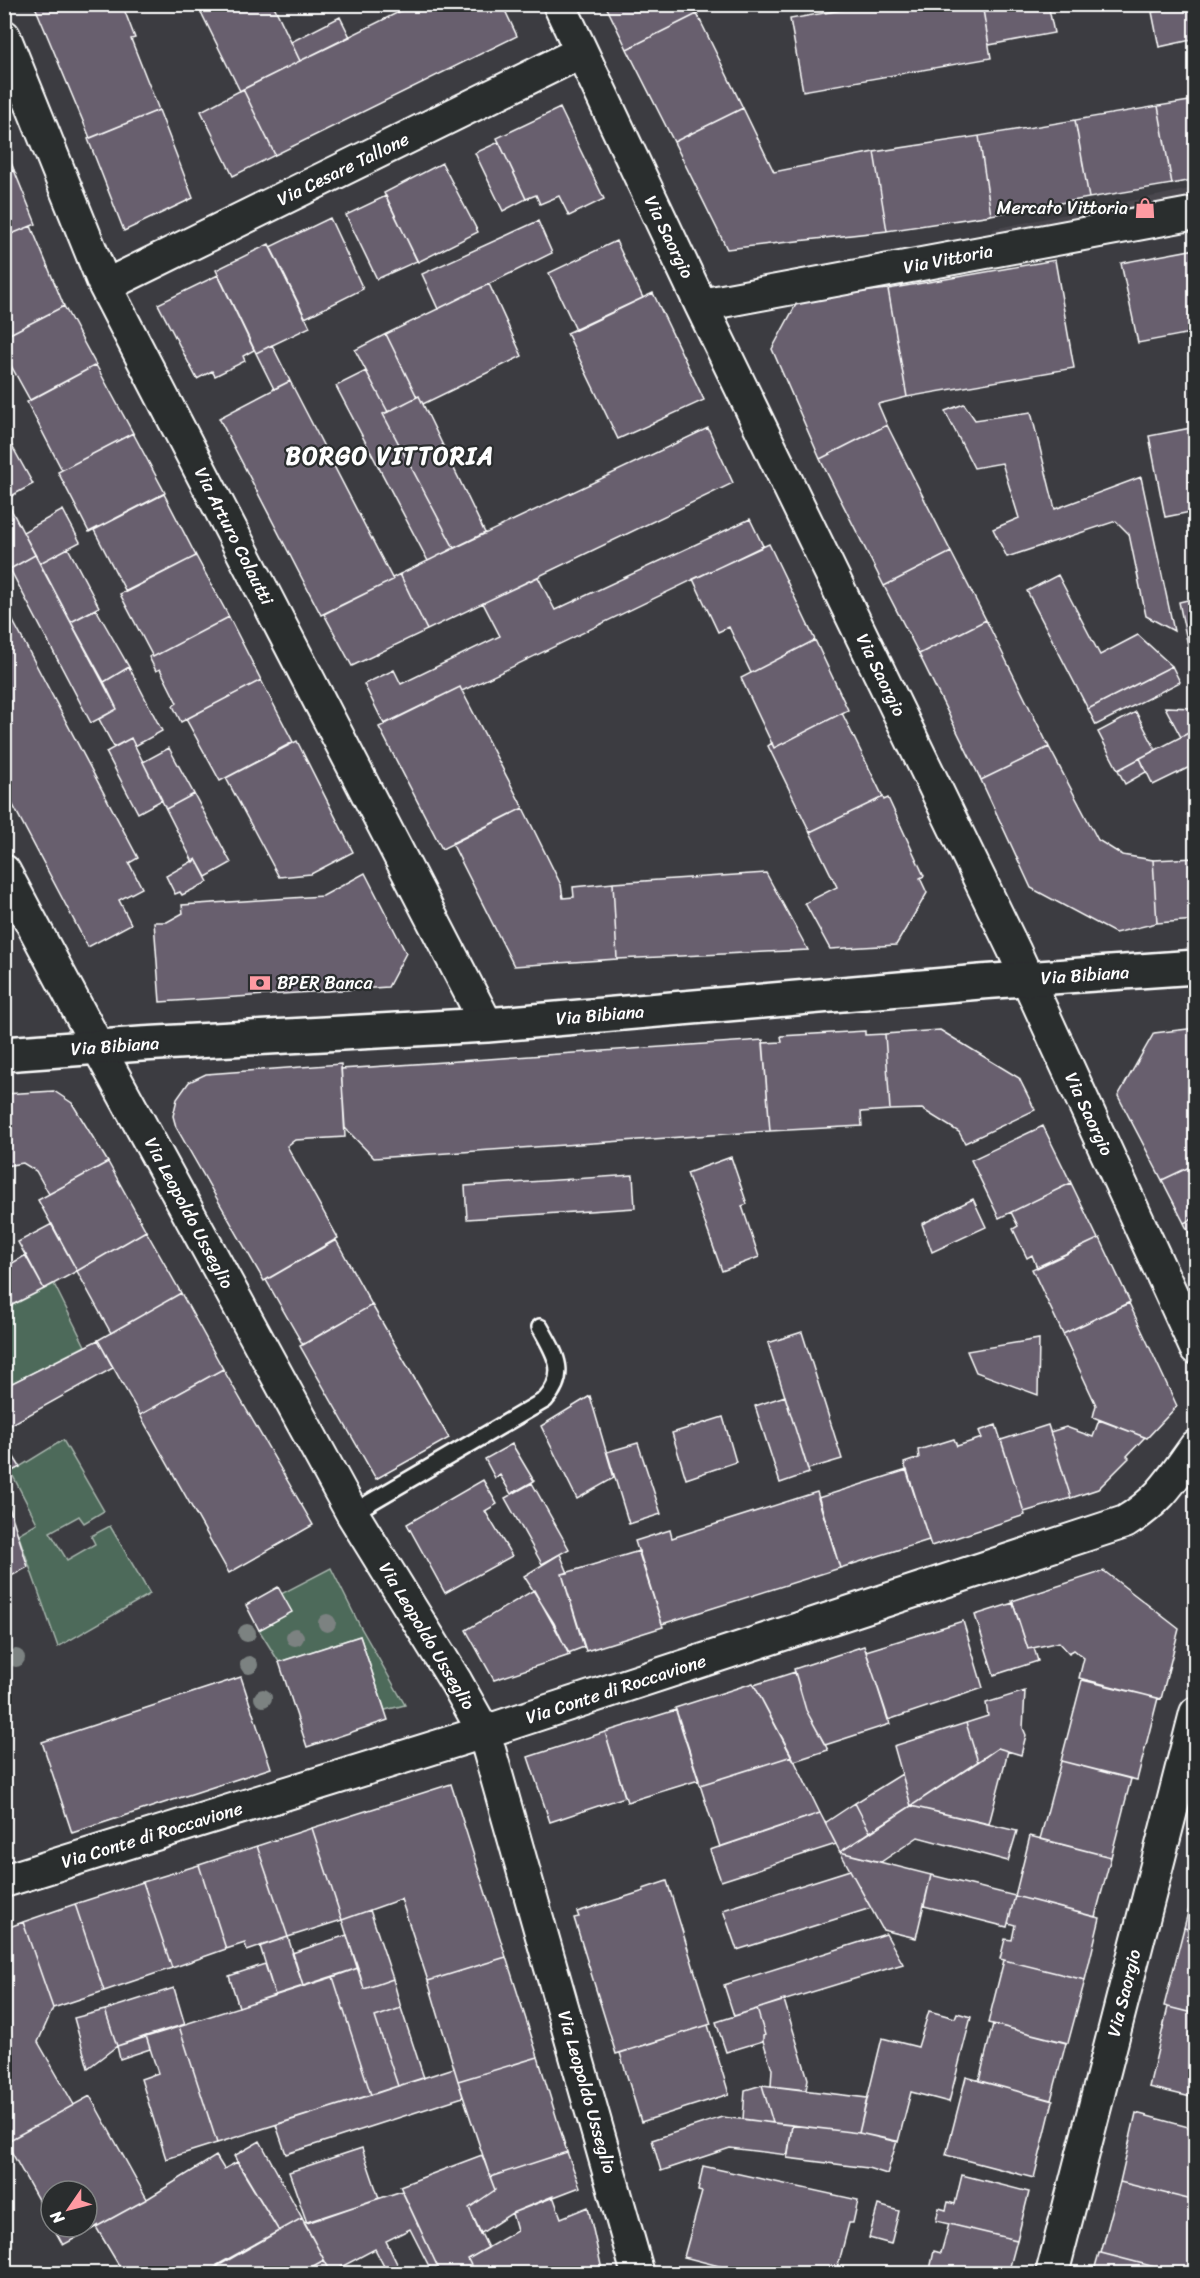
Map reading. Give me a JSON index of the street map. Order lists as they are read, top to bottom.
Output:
{
  "streets": {
    "street": [
      "Via Cesare Tallone",
      "Via Saorgio",
      "Via Vittoria",
      "Via Arturo Colautti",
      "Via Bibiana",
      "Via Leopoldo Usseglio",
      "Via Conte di Roccavione"
    ]
  },
  "crossings": [
    ["Via Cesare Tallone", "Via Saorgio"],
    ["Via Cesare Tallone", "Via Arturo Colautti"],
    ["Via Saorgio", "Via Vittoria"],
    ["Via Saorgio", "Via Bibiana"],
    ["Via Arturo Colautti", "Via Bibiana"],
    ["Via Bibiana", "Via Leopoldo Usseglio"],
    ["Via Leopoldo Usseglio", "Via Conte di Roccavione"]
  ],
  "districts": ["BORGO VITTORIA"],
  "places": {
    "shop": ["Mercato Vittoria"],
    "bank": ["BPER Banca"]
  },
  "north": "bottom left"
}
